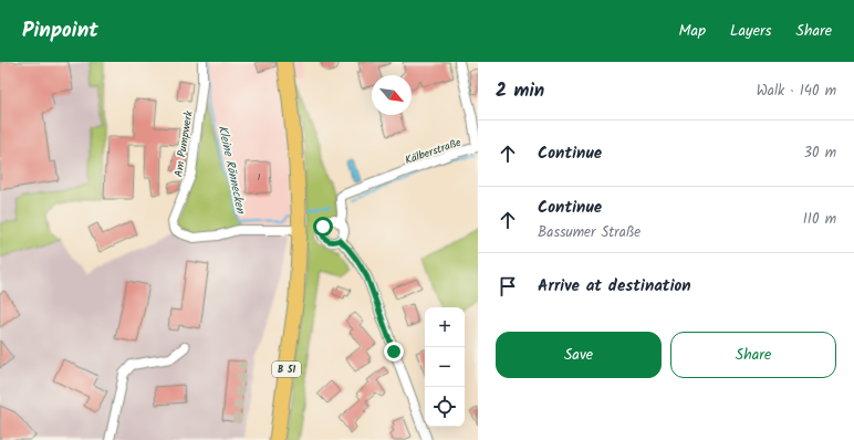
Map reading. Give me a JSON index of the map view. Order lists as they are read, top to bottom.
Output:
{
  "streets": {
    "main road": ["B 51"],
    "street": ["Am Pumpwerk", "Kälberstraße"]
  },
  "crossings": [
    ["Am Pumpwerk", "B 51"]
  ],
  "water": ["Kleine Rönnecken"],
  "house_numbers": ["1"],
  "north": "bottom right",
  "page": {
    "header": "Pinpoint",
    "nav": ["Map", "Layers", "Share"],
    "heading": ["2 min", "Walk · 140 m"],
    "list": [
      ["Continue", "30 m"],
      ["Continue", "Bassumer Straße", "110 m"],
      "Arrive at destination"
    ],
    "map_buttons": ["+", "−"],
    "buttons": ["Save", "Share"]
  }
}
